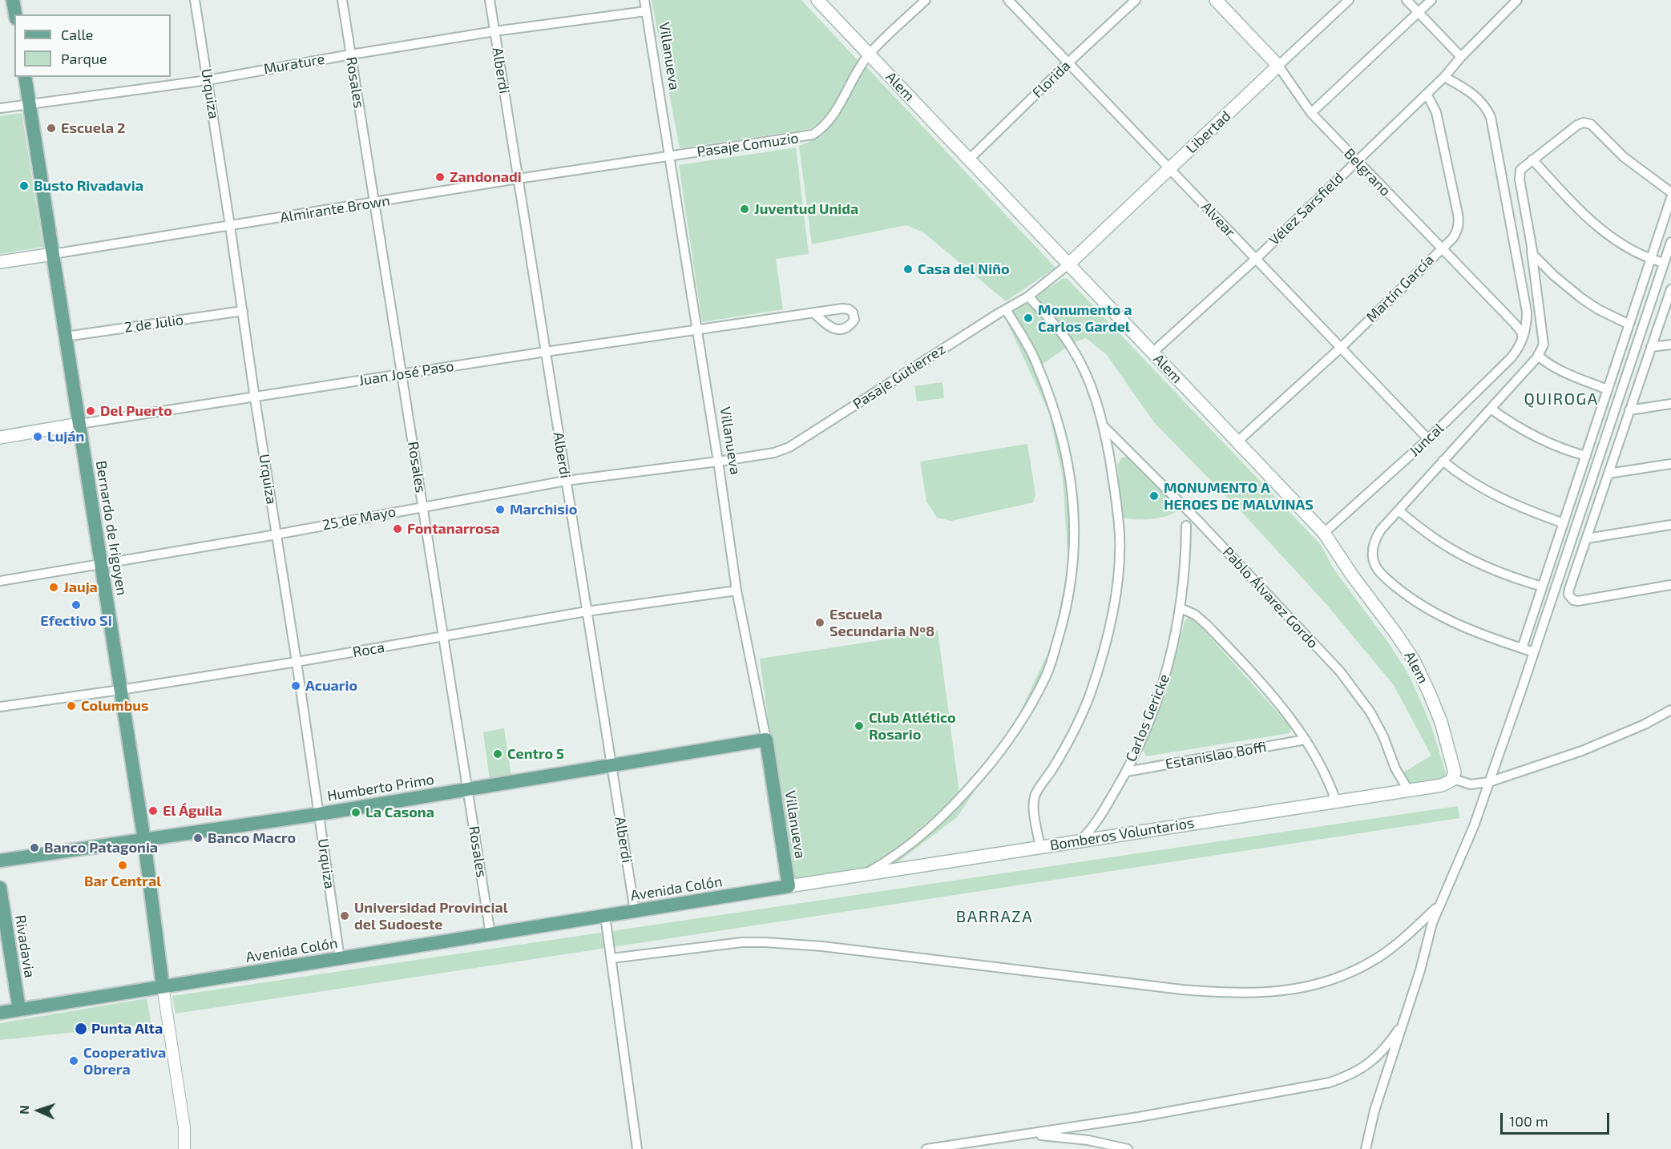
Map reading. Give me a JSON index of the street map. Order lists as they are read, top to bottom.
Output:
{
  "streets": {
    "main road": [
      "Villanueva",
      "Alem",
      "Libertad",
      "Belgrano",
      "Almirante Brown",
      "Juan José Paso",
      "Bernardo de Irigoyen",
      "Humberto Primo",
      "Bomberos Voluntarios",
      "Avenida Colón",
      "Rivadavia"
    ],
    "street": [
      "Murature",
      "Alberdi",
      "Florida",
      "Rosales",
      "Urquiza",
      "Pasaje Comuzio",
      "Vélez Sarsfield",
      "Alvear",
      "Martín García",
      "2 de Julio",
      "Pasaje Gutierrez",
      "Juncal",
      "25 de Mayo",
      "Pablo Álvarez Gordo",
      "Roca",
      "Carlos Gericke",
      "Estanislao Boffi"
    ]
  },
  "crossings": [
    ["Villanueva", "Murature"],
    ["Villanueva", "Pasaje Comuzio"],
    ["Villanueva", "Almirante Brown"],
    ["Villanueva", "Juan José Paso"],
    ["Villanueva", "Pasaje Gutierrez"],
    ["Villanueva", "25 de Mayo"],
    ["Villanueva", "Roca"],
    ["Villanueva", "Humberto Primo"],
    ["Villanueva", "Bomberos Voluntarios"],
    ["Villanueva", "Avenida Colón"],
    ["Murature", "Alberdi"],
    ["Murature", "Rosales"],
    ["Murature", "Urquiza"],
    ["Murature", "Bernardo de Irigoyen"],
    ["Alberdi", "Almirante Brown"],
    ["Alberdi", "Juan José Paso"],
    ["Alberdi", "25 de Mayo"],
    ["Alberdi", "Roca"],
    ["Alberdi", "Humberto Primo"],
    ["Alberdi", "Avenida Colón"],
    ["Florida", "Alem"],
    ["Florida", "Alvear"],
    ["Rosales", "Almirante Brown"],
    ["Rosales", "Juan José Paso"],
    ["Rosales", "25 de Mayo"],
    ["Rosales", "Roca"],
    ["Rosales", "Humberto Primo"],
    ["Rosales", "Avenida Colón"],
    ["Alem", "Libertad"],
    ["Alem", "Pasaje Comuzio"],
    ["Alem", "Vélez Sarsfield"],
    ["Alem", "Martín García"],
    ["Alem", "Pasaje Gutierrez"],
    ["Alem", "Juncal"],
    ["Alem", "Bomberos Voluntarios"],
    ["Urquiza", "Almirante Brown"],
    ["Urquiza", "2 de Julio"],
    ["Urquiza", "Juan José Paso"],
    ["Urquiza", "25 de Mayo"],
    ["Urquiza", "Roca"],
    ["Urquiza", "Humberto Primo"],
    ["Urquiza", "Avenida Colón"],
    ["Libertad", "Belgrano"],
    ["Libertad", "Alvear"],
    ["Libertad", "Pasaje Gutierrez"],
    ["Pasaje Comuzio", "Almirante Brown"],
    ["Belgrano", "Vélez Sarsfield"],
    ["Belgrano", "Martín García"],
    ["Belgrano", "Juncal"],
    ["Almirante Brown", "Bernardo de Irigoyen"],
    ["Vélez Sarsfield", "Alvear"],
    ["Vélez Sarsfield", "Martín García"],
    ["Alvear", "Martín García"],
    ["Alvear", "Juncal"],
    ["2 de Julio", "Bernardo de Irigoyen"],
    ["Juan José Paso", "Bernardo de Irigoyen"],
    ["Pasaje Gutierrez", "25 de Mayo"],
    ["25 de Mayo", "Bernardo de Irigoyen"],
    ["Bernardo de Irigoyen", "Roca"],
    ["Bernardo de Irigoyen", "Humberto Primo"],
    ["Bernardo de Irigoyen", "Avenida Colón"],
    ["Pablo Álvarez Gordo", "Bomberos Voluntarios"],
    ["Carlos Gericke", "Estanislao Boffi"],
    ["Carlos Gericke", "Bomberos Voluntarios"],
    ["Bomberos Voluntarios", "Avenida Colón"],
    ["Avenida Colón", "Rivadavia"]
  ],
  "districts": ["QUIROGA", "BARRAZA"],
  "places": [
    "Escuela 2",
    "Zandonadi",
    "Busto Rivadavia",
    "Juventud Unida",
    "Casa del Niño",
    "Monumento a Carlos Gardel",
    "Del Puerto",
    "Luján",
    "MONUMENTO A HEROES DE MALVINAS",
    "Marchisio",
    "Fontanarrosa",
    "Jauja",
    "Efectivo Si",
    "Escuela Secundaria Nº8",
    "Acuario",
    "Columbus",
    "Club Atlético Rosario",
    "Centro 5",
    "El Águila",
    "La Casona",
    "Banco Macro",
    "Banco Patagonia",
    "Bar Central",
    "Universidad Provincial del Sudoeste",
    "Punta Alta",
    "Cooperativa Obrera"
  ],
  "legend": ["Calle", "Parque"],
  "scale_bar": "100 m",
  "north": "left"
}
